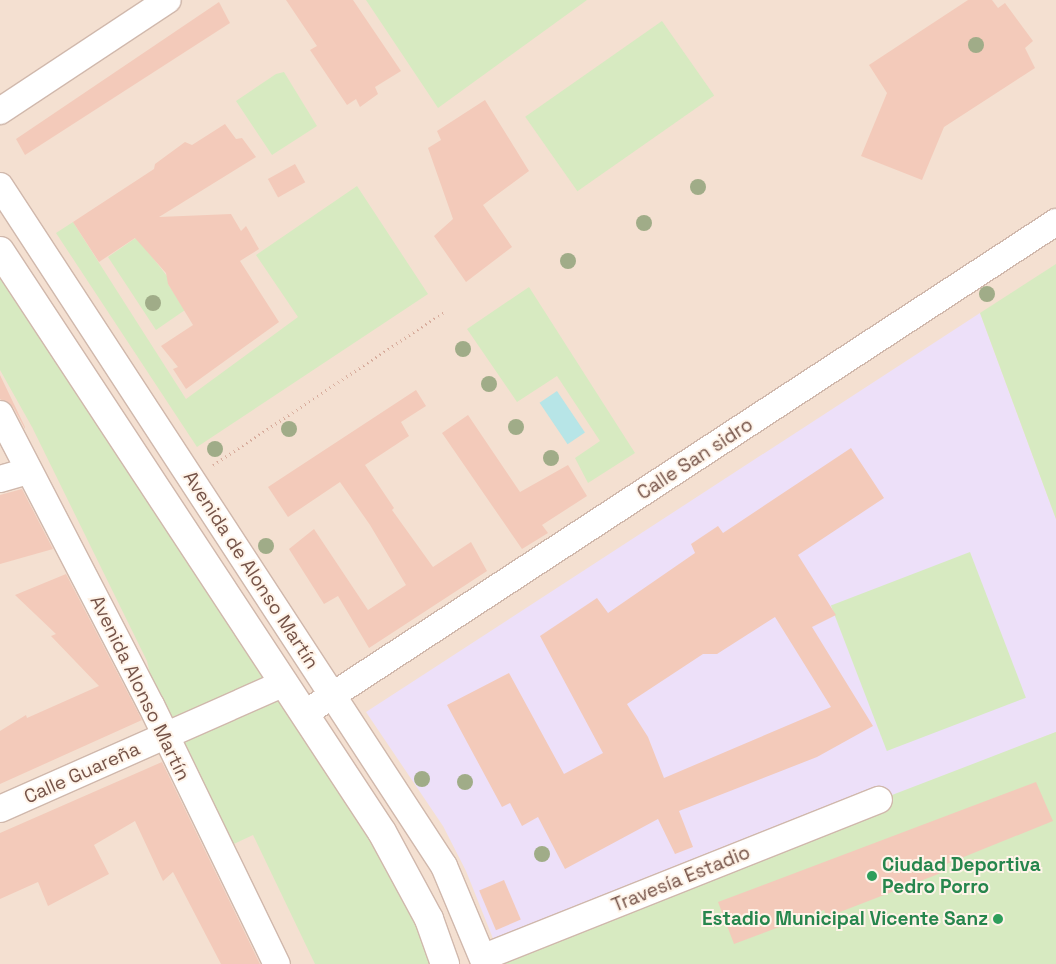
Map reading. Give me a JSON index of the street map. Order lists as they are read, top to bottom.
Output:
{
  "streets": {
    "main road": ["Avenida de Alonso Martín"],
    "street": [
      "Calle San sidro",
      "Avenida Alonso Martín",
      "Calle Guareña",
      "Travesía Estadio"
    ]
  },
  "crossings": [
    ["Calle San sidro", "Avenida de Alonso Martín"],
    ["Avenida de Alonso Martín", "Calle Guareña"],
    ["Avenida de Alonso Martín", "Travesía Estadio"],
    ["Avenida Alonso Martín", "Calle Guareña"]
  ],
  "places": ["Ciudad Deportiva Pedro Porro", "Estadio Municipal Vicente Sanz"]
}
